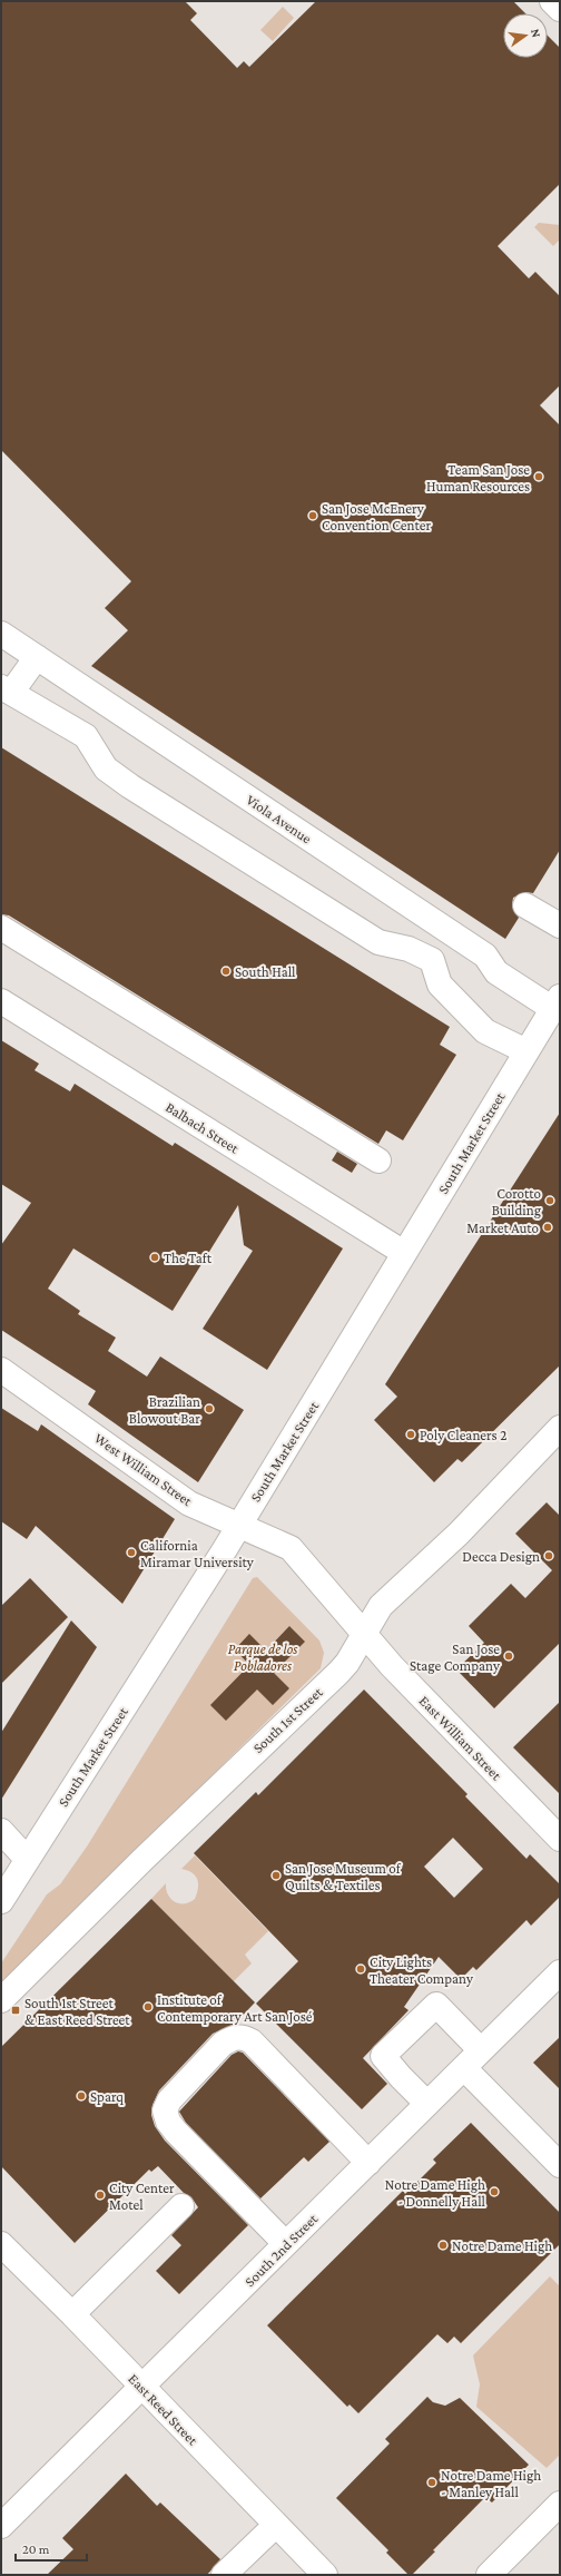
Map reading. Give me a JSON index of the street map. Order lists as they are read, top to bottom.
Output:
{
  "streets": {
    "street": [
      "Viola Avenue",
      "Balbach Street",
      "South Market Street",
      "West William Street",
      "South 1st Street",
      "East William Street",
      "South 2nd Street",
      "East Reed Street"
    ]
  },
  "crossings": [
    ["Viola Avenue", "South Market Street"],
    ["Balbach Street", "South Market Street"],
    ["South Market Street", "West William Street"],
    ["West William Street", "South 1st Street"],
    ["West William Street", "East William Street"],
    ["South 1st Street", "East William Street"],
    ["South 2nd Street", "East Reed Street"]
  ],
  "parks": ["Parque de los Pobladores"],
  "places": {
    "other": [
      "Team San Jose Human Resources",
      "San Jose McEnery Convention Center",
      "South Hall",
      "Corotto Building",
      "Market Auto",
      "The Taft",
      "Brazilian Blowout Bar",
      "Poly Cleaners 2",
      "California Miramar University",
      "Decca Design",
      "San Jose Stage Company",
      "San Jose Museum of Quilts & Textiles",
      "City Lights Theater Company",
      "Institute of Contemporary Art San José",
      "Sparq",
      "Notre Dame High - Donnelly Hall",
      "City Center Motel",
      "Notre Dame High",
      "Notre Dame High - Manley Hall"
    ],
    "transit": ["South 1st Street & East Reed Street"]
  },
  "scale_bar": "20 m",
  "north": "right"
}
